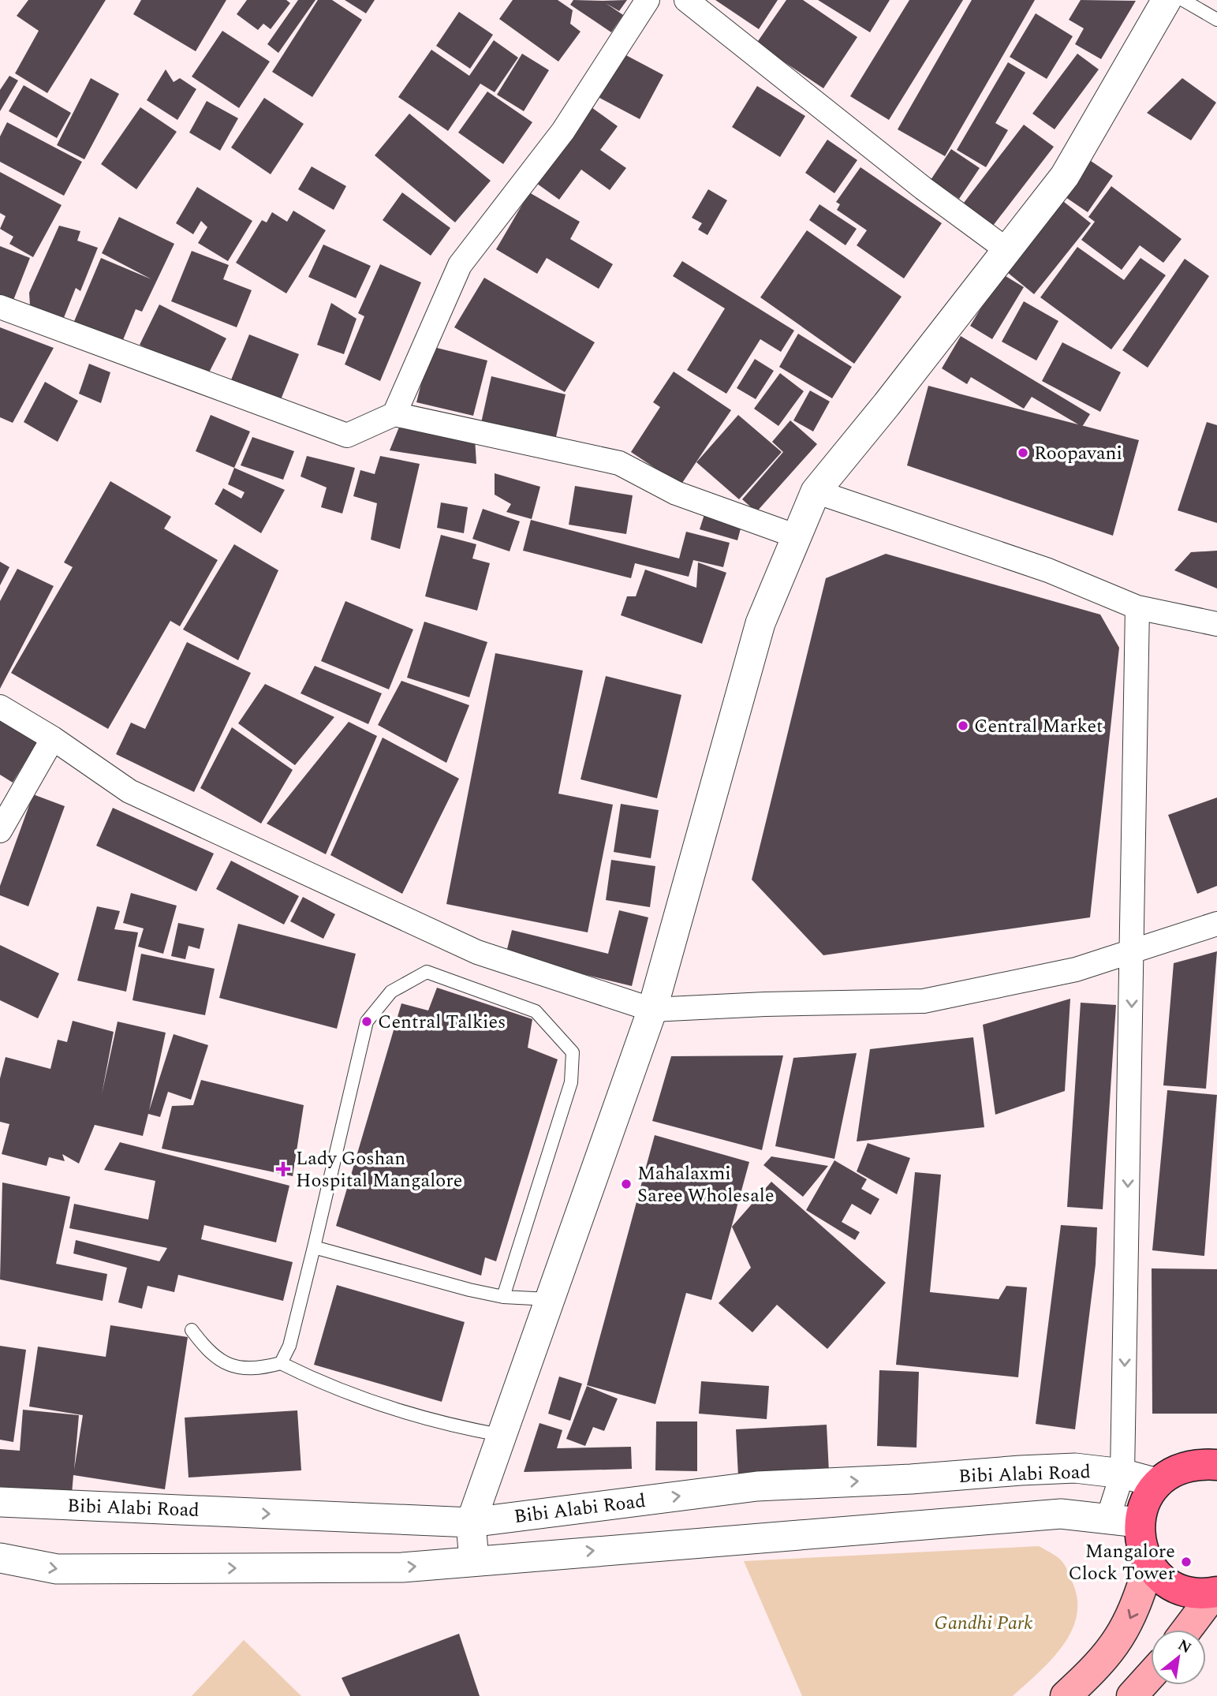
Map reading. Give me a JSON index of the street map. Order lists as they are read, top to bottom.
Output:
{
  "streets": {
    "street": ["Bibi Alabi Road"]
  },
  "parks": ["Gandhi Park"],
  "places": {
    "other": [
      "Roopavani",
      "Central Market",
      "Central Talkies",
      "Mahalaxmi Saree Wholesale",
      "Mangalore Clock Tower"
    ],
    "health": ["Lady Goshan Hospital Mangalore"]
  },
  "north": "top right"
}
